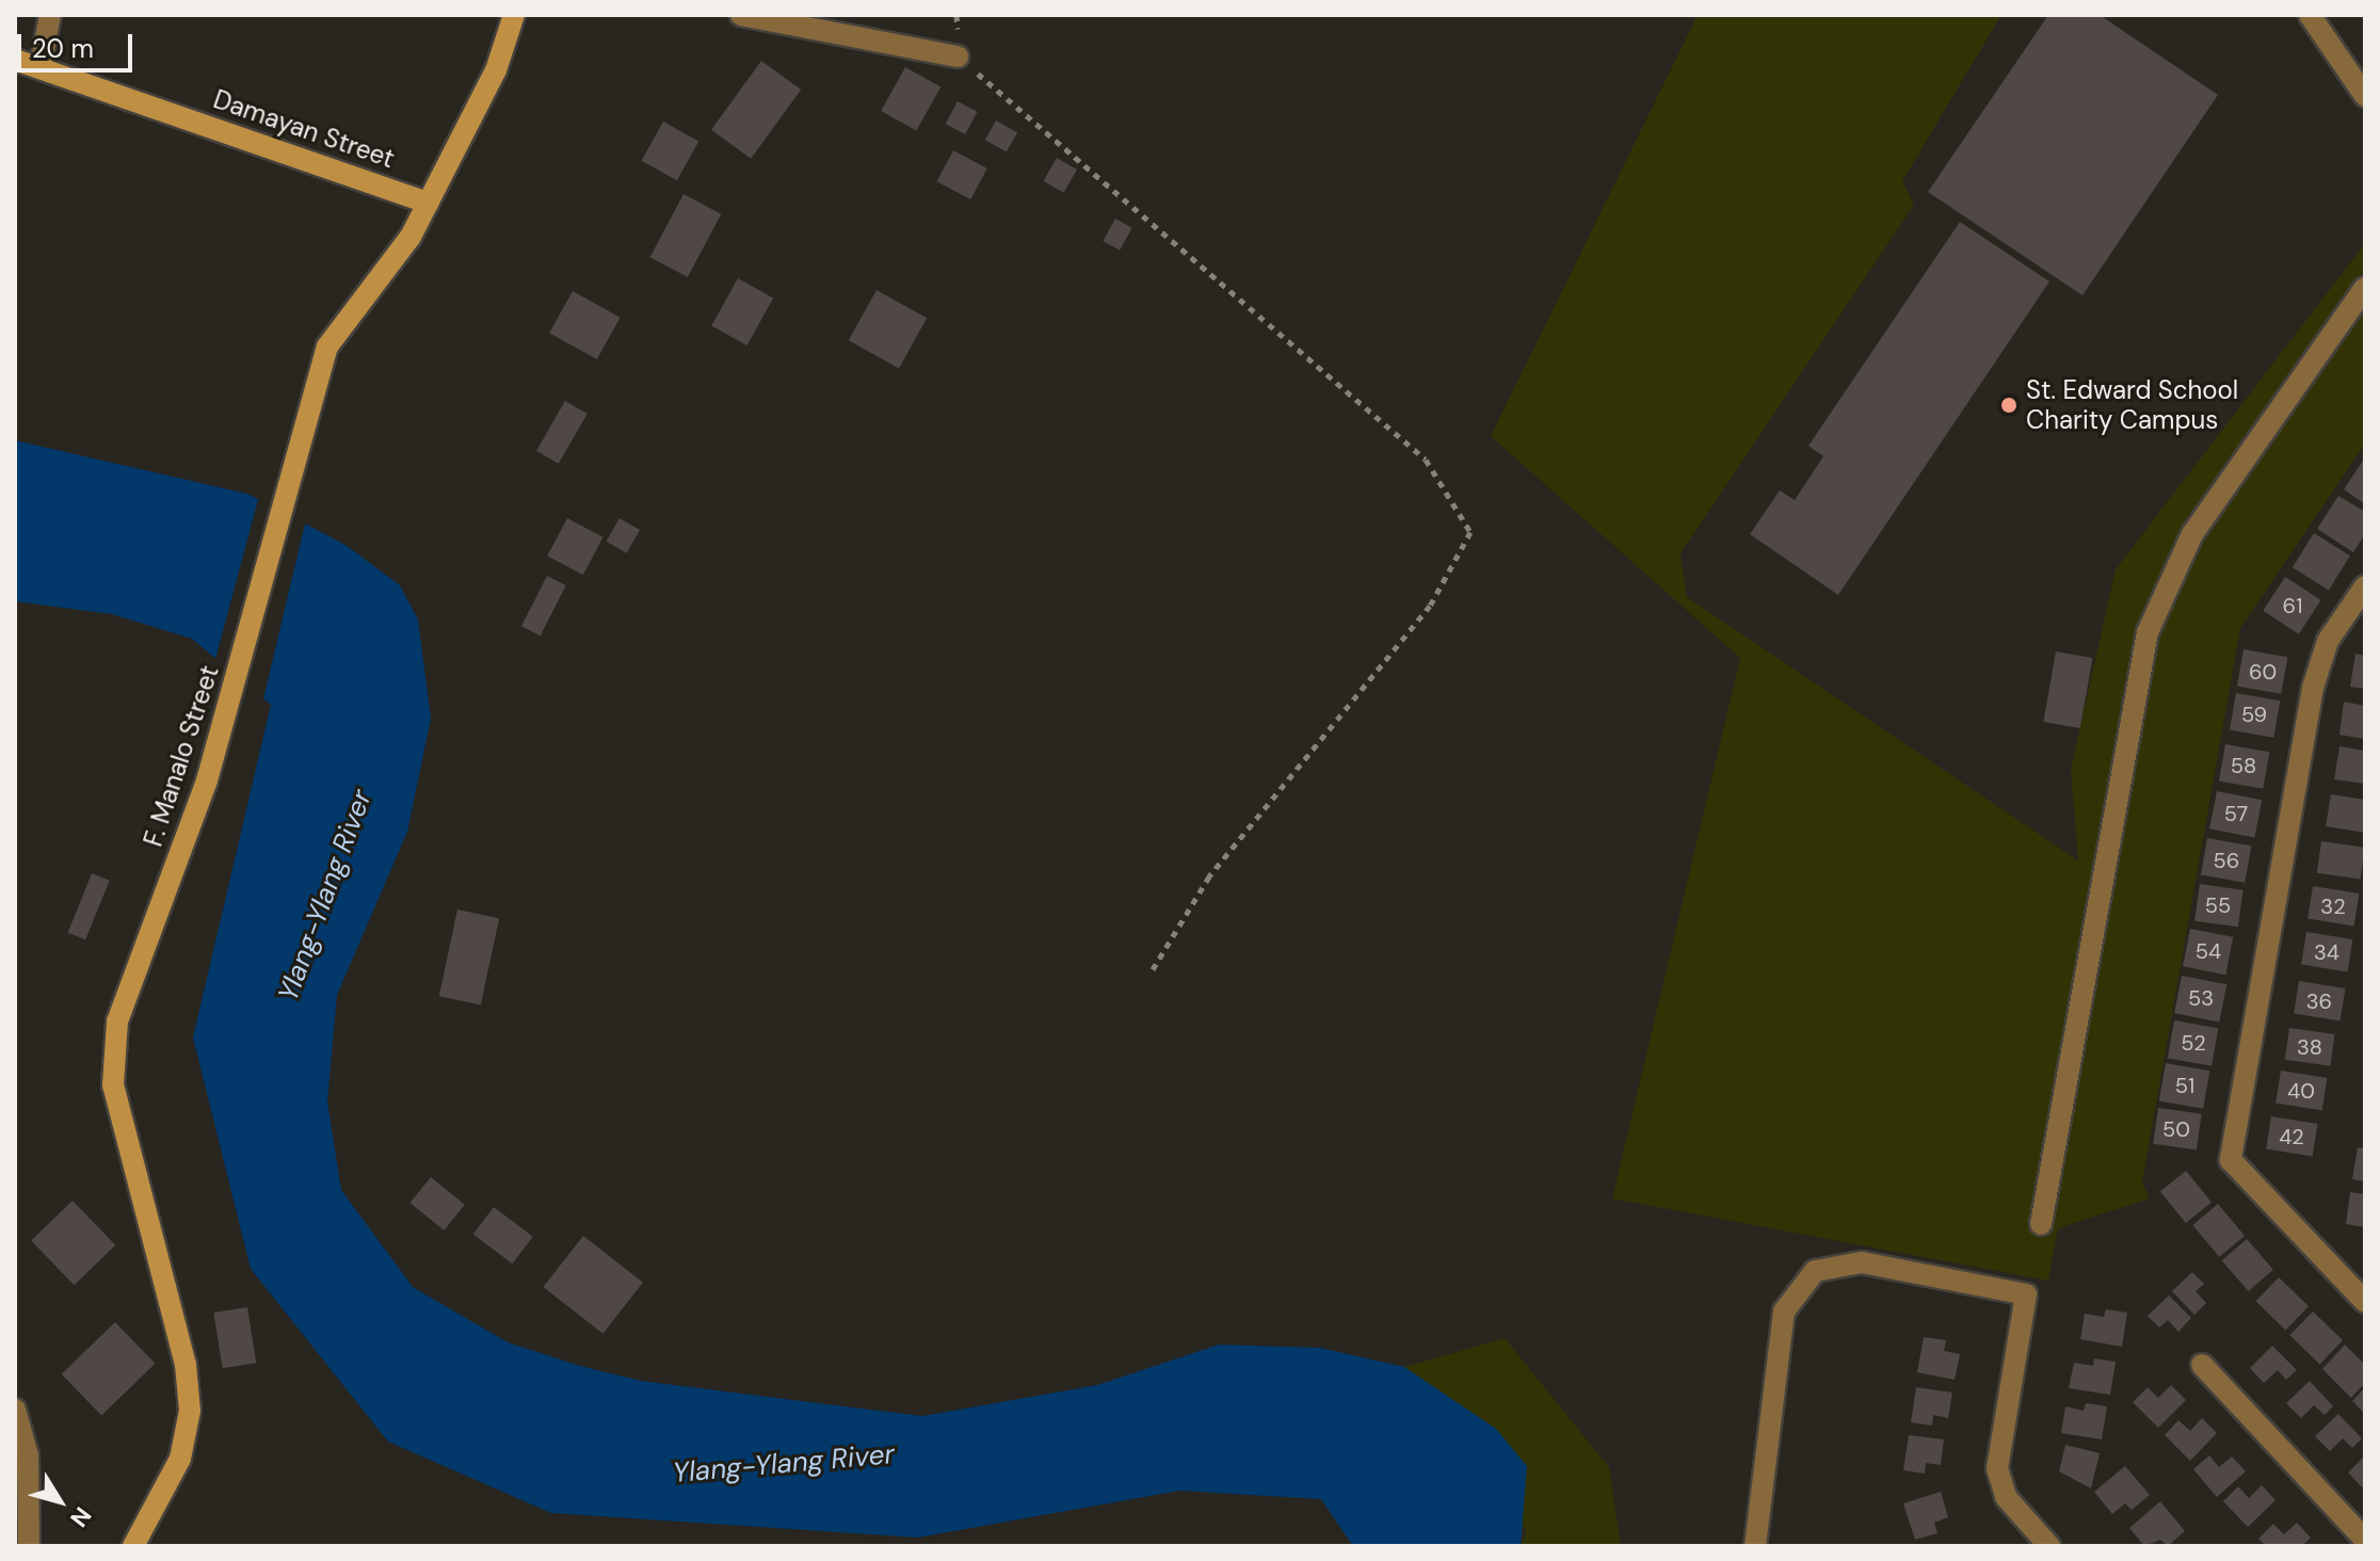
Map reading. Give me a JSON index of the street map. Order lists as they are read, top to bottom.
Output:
{
  "streets": {
    "street": ["Damayan Street", "F. Manalo Street"]
  },
  "crossings": [
    ["Damayan Street", "F. Manalo Street"]
  ],
  "water": ["Ylang-Ylang River"],
  "places": ["St. Edward School Charity Campus"],
  "house_numbers": [
    "61",
    "60",
    "59",
    "58",
    "57",
    "56",
    "55",
    "32",
    "54",
    "34",
    "53",
    "36",
    "52",
    "38",
    "51",
    "40",
    "50",
    "42"
  ],
  "scale_bar": "20 m",
  "north": "bottom right"
}
